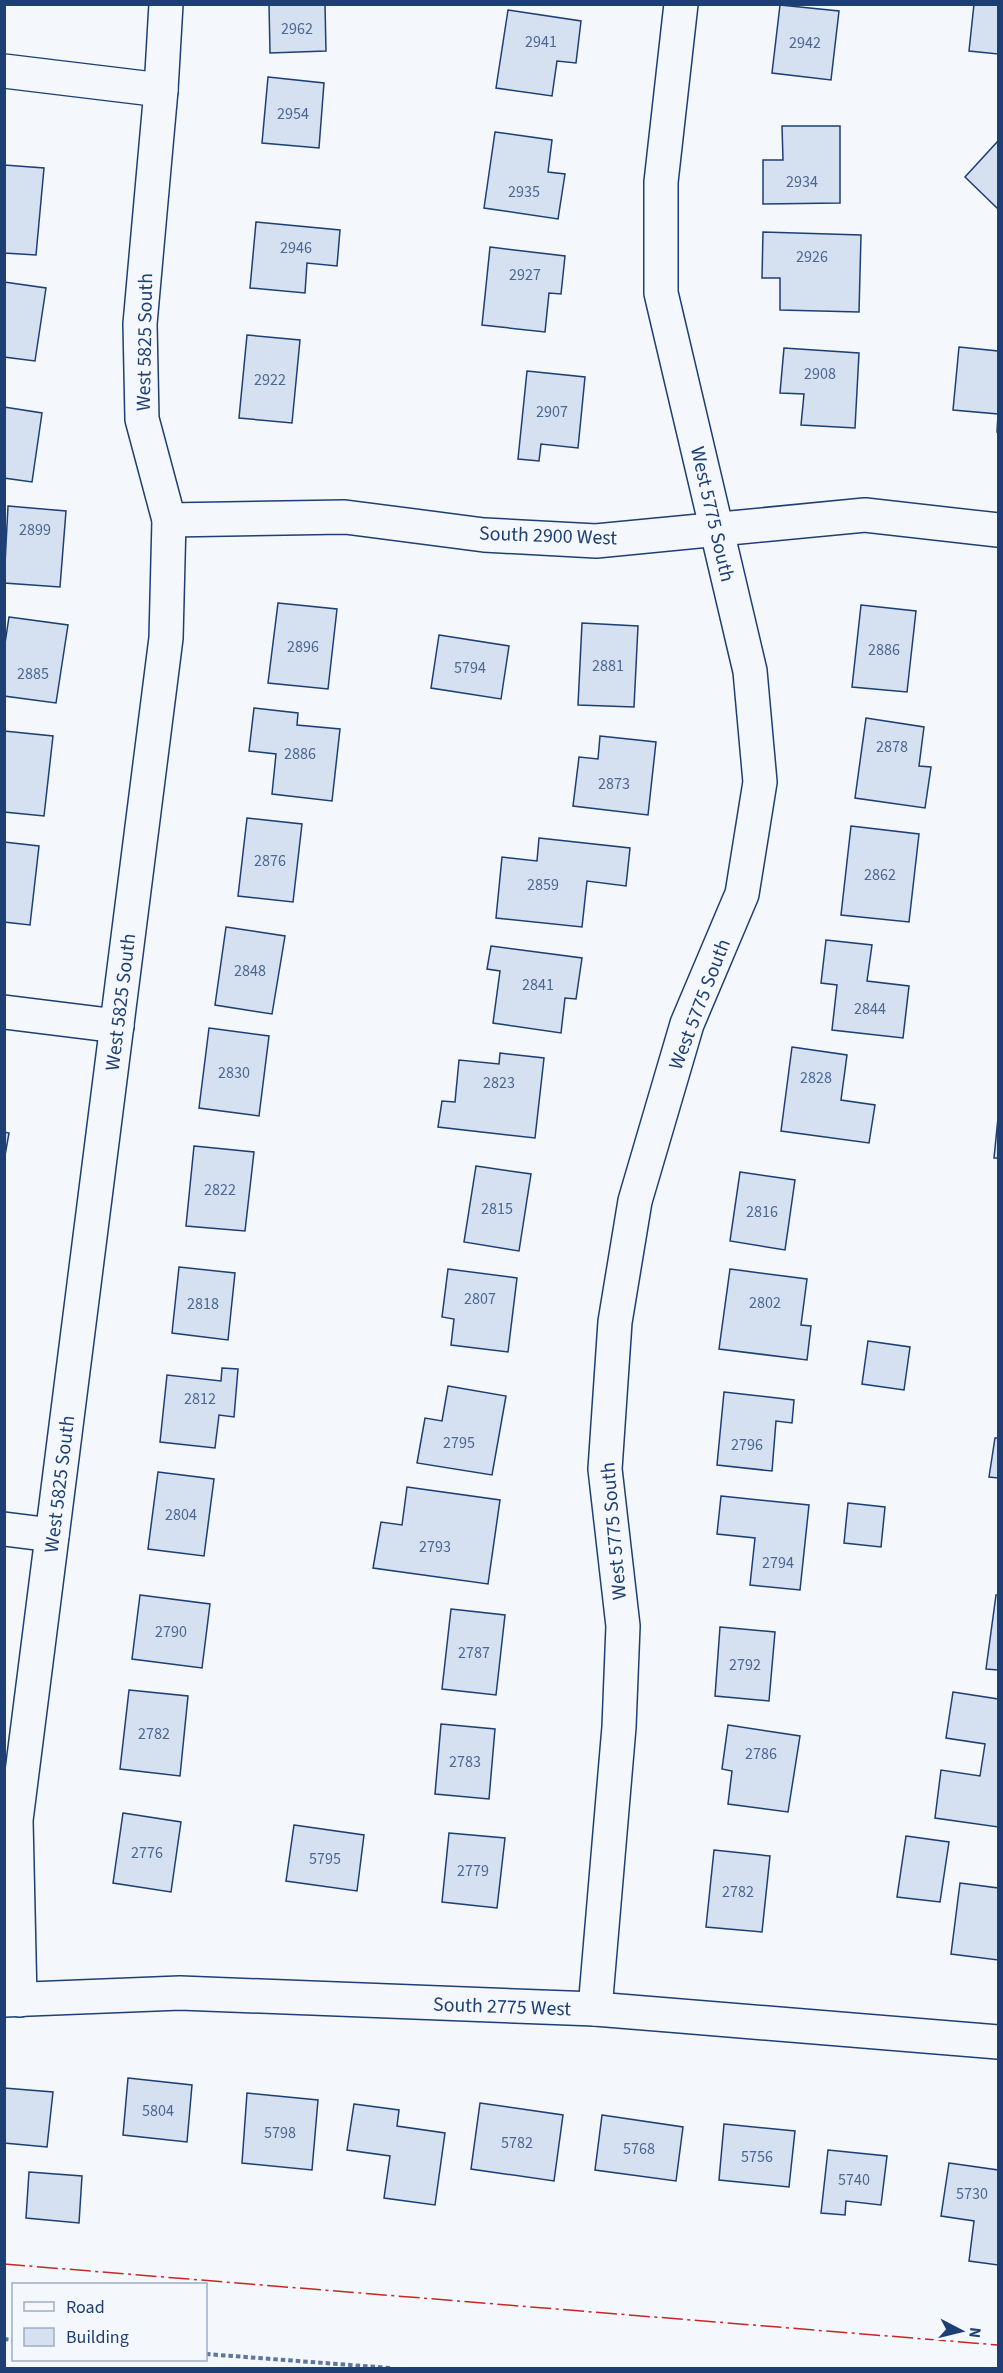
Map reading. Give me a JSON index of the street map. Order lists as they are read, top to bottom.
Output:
{
  "streets": {
    "street": [
      "West 5825 South",
      "West 5775 South",
      "South 2900 West",
      "South 2775 West"
    ]
  },
  "crossings": [
    ["West 5825 South", "South 2900 West"],
    ["West 5825 South", "South 2775 West"],
    ["West 5775 South", "South 2900 West"],
    ["West 5775 South", "South 2775 West"]
  ],
  "house_numbers": [
    "2962",
    "2941",
    "2942",
    "2954",
    "2934",
    "2935",
    "2946",
    "2926",
    "2927",
    "2908",
    "2922",
    "2907",
    "2899",
    "2896",
    "2886",
    "2881",
    "5794",
    "2885",
    "2878",
    "2886",
    "2873",
    "2876",
    "2862",
    "2859",
    "2848",
    "2841",
    "2844",
    "2830",
    "2828",
    "2823",
    "2822",
    "2815",
    "2816",
    "2807",
    "2802",
    "2818",
    "2812",
    "2795",
    "2796",
    "2804",
    "2793",
    "2794",
    "2790",
    "2787",
    "2792",
    "2782",
    "2786",
    "2783",
    "2776",
    "5795",
    "2779",
    "2782",
    "5804",
    "5798",
    "5782",
    "5768",
    "5756",
    "5740",
    "5730"
  ],
  "legend": ["Road", "Building"],
  "north": "right"
}
